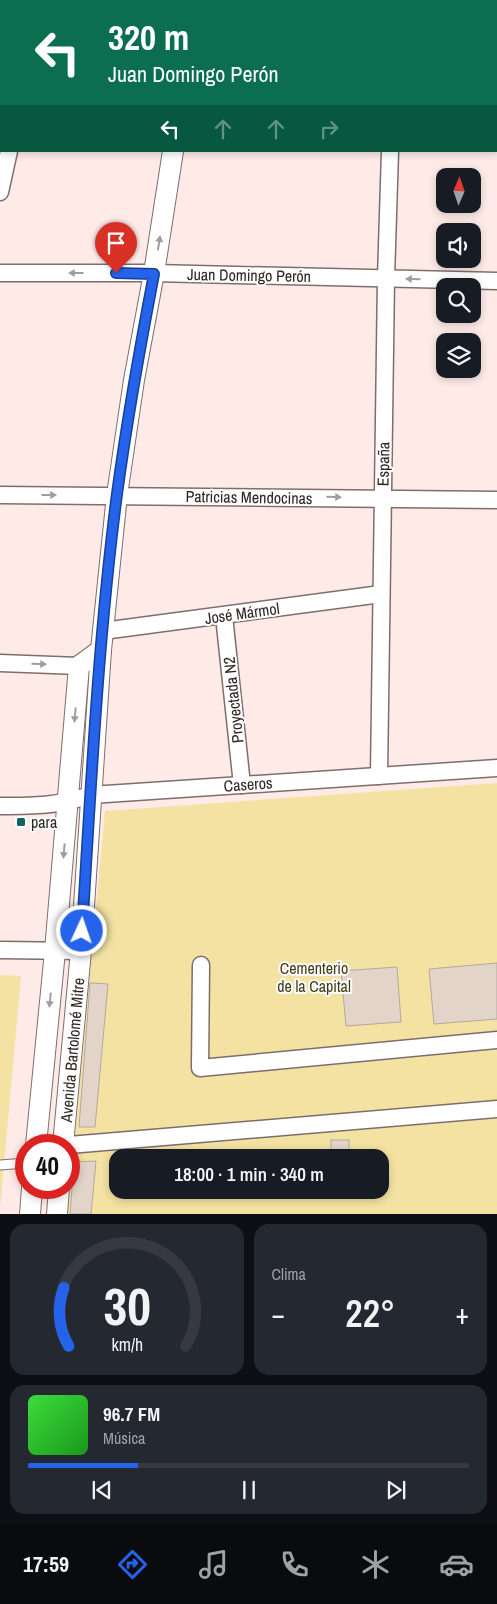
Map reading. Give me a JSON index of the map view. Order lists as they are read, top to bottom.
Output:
{
  "streets": {
    "street": [
      "Juan Domingo Perón",
      "España",
      "Patricias Mendocinas",
      "José Mármol",
      "Proyectada N2",
      "Caseros",
      "Avenida Bartolomé Mitre"
    ]
  },
  "crossings": [
    ["Juan Domingo Perón", "España"],
    ["Juan Domingo Perón", "Avenida Bartolomé Mitre"],
    ["España", "Patricias Mendocinas"],
    ["España", "José Mármol"],
    ["España", "Caseros"],
    ["Patricias Mendocinas", "Avenida Bartolomé Mitre"],
    ["José Mármol", "Proyectada N2"],
    ["José Mármol", "Avenida Bartolomé Mitre"],
    ["Proyectada N2", "Caseros"],
    ["Caseros", "Avenida Bartolomé Mitre"]
  ],
  "one_way": ["Juan Domingo Perón", "Patricias Mendocinas"],
  "parks": ["Cementerio de la Capital"],
  "places": {
    "transit": ["para"]
  },
  "north": "top",
  "page": {
    "turn": ["320 m", "Juan Domingo Perón"],
    "limit": "40",
    "trip": "18:00 · 1 min · 340 m",
    "tile": "Clima",
    "heat": ["−", "22°", "+"],
    "song": ["96.7 FM", "Música"],
    "tabs": "17:59",
    "gauge": ["30", "km/h"]
  }
}
